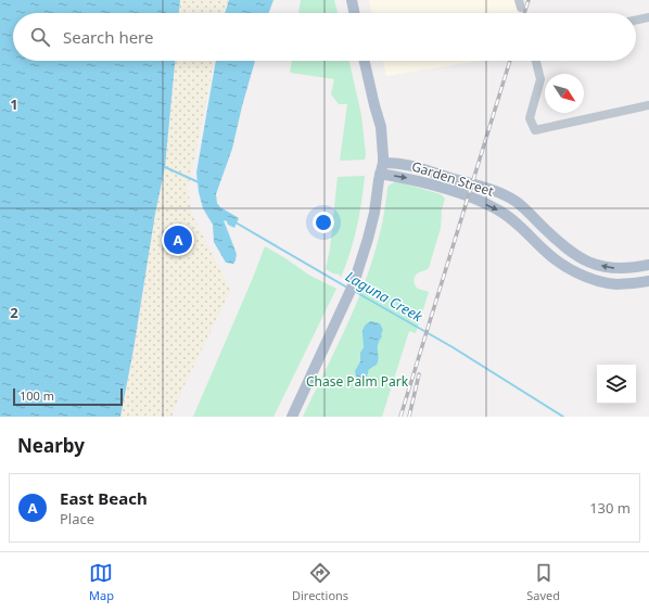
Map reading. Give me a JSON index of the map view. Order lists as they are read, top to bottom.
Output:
{
  "streets": {
    "main road": ["Garden Street"]
  },
  "water": ["Laguna Creek"],
  "parks": ["Chase Palm Park"],
  "scale_bar": "100 m",
  "north": "bottom right",
  "page": {
    "search": "Search here",
    "pins": "A",
    "scale": "100 m",
    "heading": "Nearby",
    "list": [
      {
        "mark": "A",
        "name": "East Beach",
        "note": "Place",
        "value": "130 m"
      }
    ],
    "nav": ["Map", "Directions", "Saved"]
  },
  "grid": {
    "rows": ["1", "2"]
  }
}
